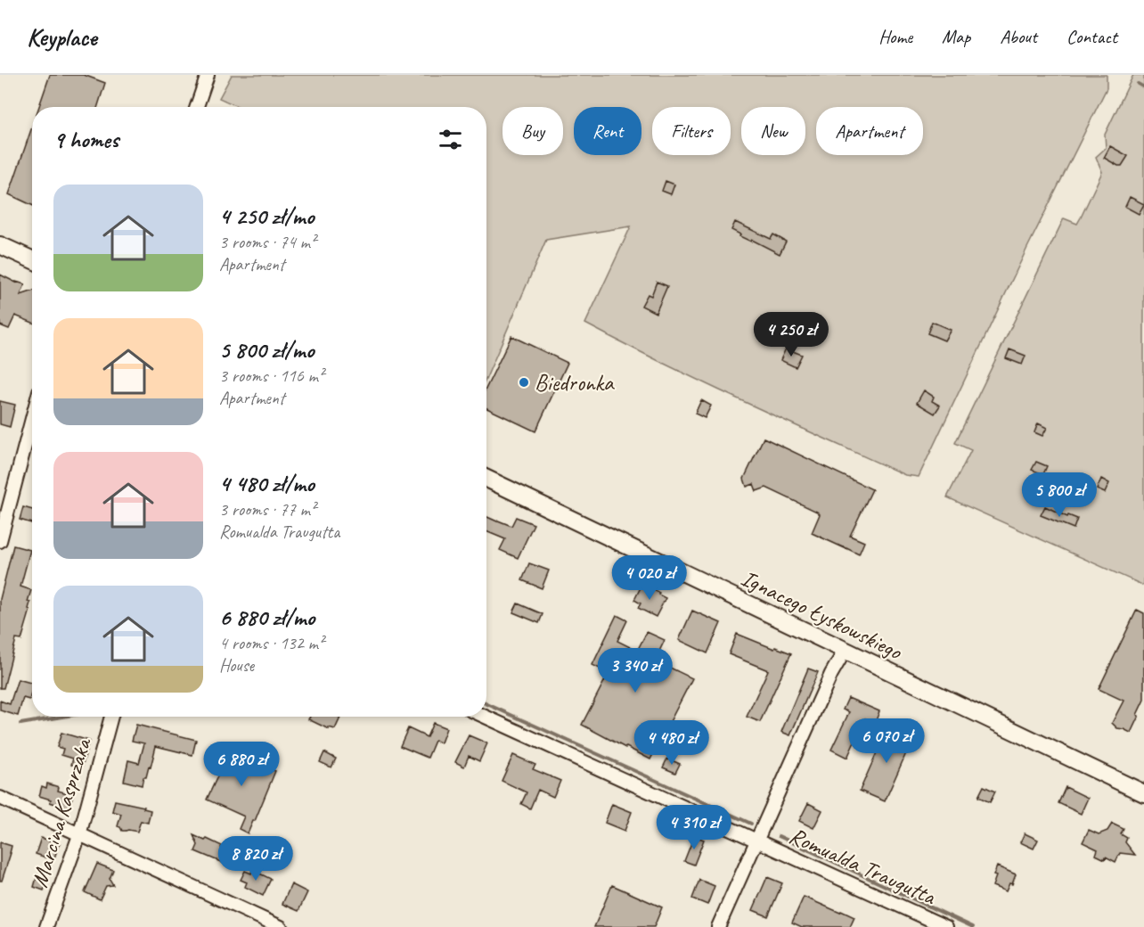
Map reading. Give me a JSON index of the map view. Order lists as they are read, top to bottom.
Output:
{
  "streets": {
    "street": ["Ignacego Łyskowskiego", "Marcina Kasprzaka", "Romualda Traugutta"]
  },
  "places": ["Biedronka"],
  "page": {
    "header": "Keyplace",
    "nav": [
      "Home",
      "Map",
      "About",
      "Contact"
    ],
    "chip": [
      "Buy",
      "Rent",
      "Filters",
      "New",
      "Apartment"
    ],
    "heading": "9 homes",
    "list": [
      {
        "name": "4 250 zł/mo",
        "note": "3 rooms · 74 m² · Apartment"
      },
      {
        "name": "5 800 zł/mo",
        "note": "3 rooms · 116 m² · Apartment"
      },
      {
        "name": "4 480 zł/mo",
        "note": "3 rooms · 77 m² · Romualda Traugutta"
      },
      {
        "name": "6 880 zł/mo",
        "note": "4 rooms · 132 m² · House"
      }
    ],
    "price": [
      "4 250 zł",
      "5 800 zł",
      "4 020 zł",
      "3 340 zł",
      "6 070 zł",
      "4 480 zł",
      "6 880 zł",
      "4 310 zł",
      "8 820 zł"
    ]
  }
}
